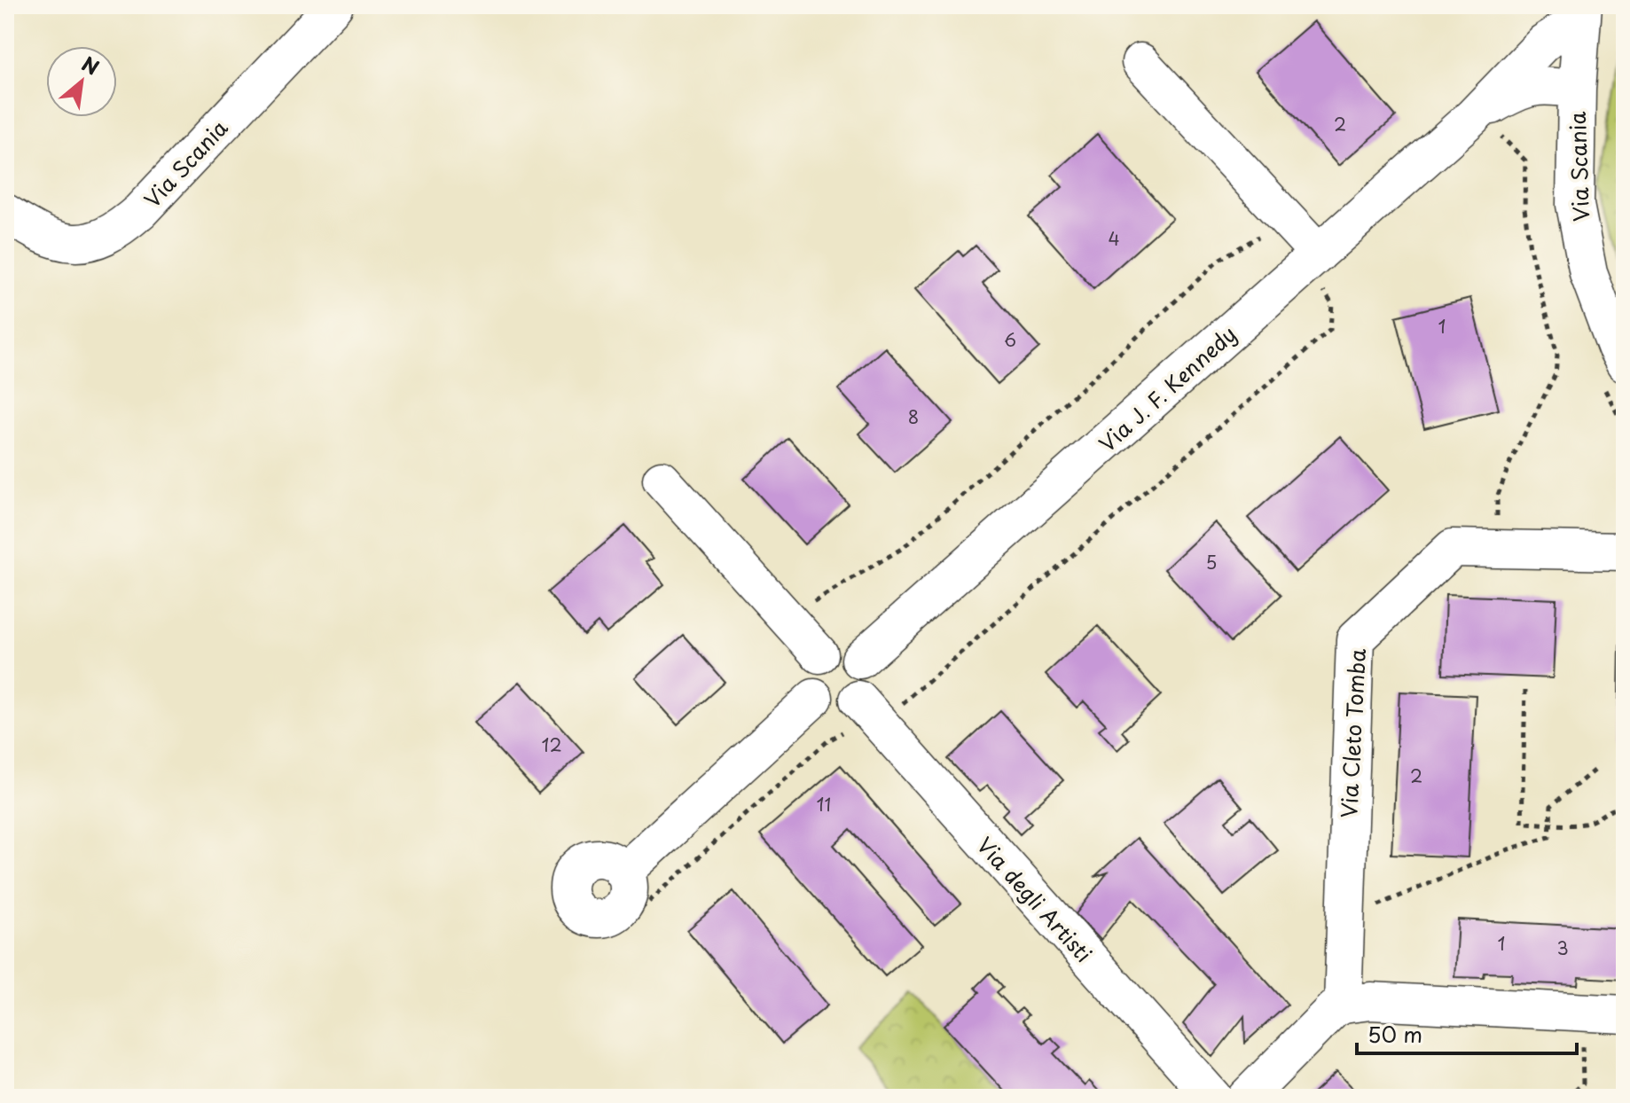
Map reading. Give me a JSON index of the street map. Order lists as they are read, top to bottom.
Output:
{
  "streets": {
    "street": [
      "Via Scania",
      "Via J. F. Kennedy",
      "Via Cleto Tomba",
      "Via degli Artisti"
    ]
  },
  "crossings": [
    ["Via J. F. Kennedy", "Via degli Artisti"]
  ],
  "house_numbers": [
    "2",
    "4",
    "1",
    "6",
    "8",
    "5",
    "12",
    "2",
    "11",
    "1",
    "3"
  ],
  "scale_bar": "50 m",
  "north": "top right"
}
